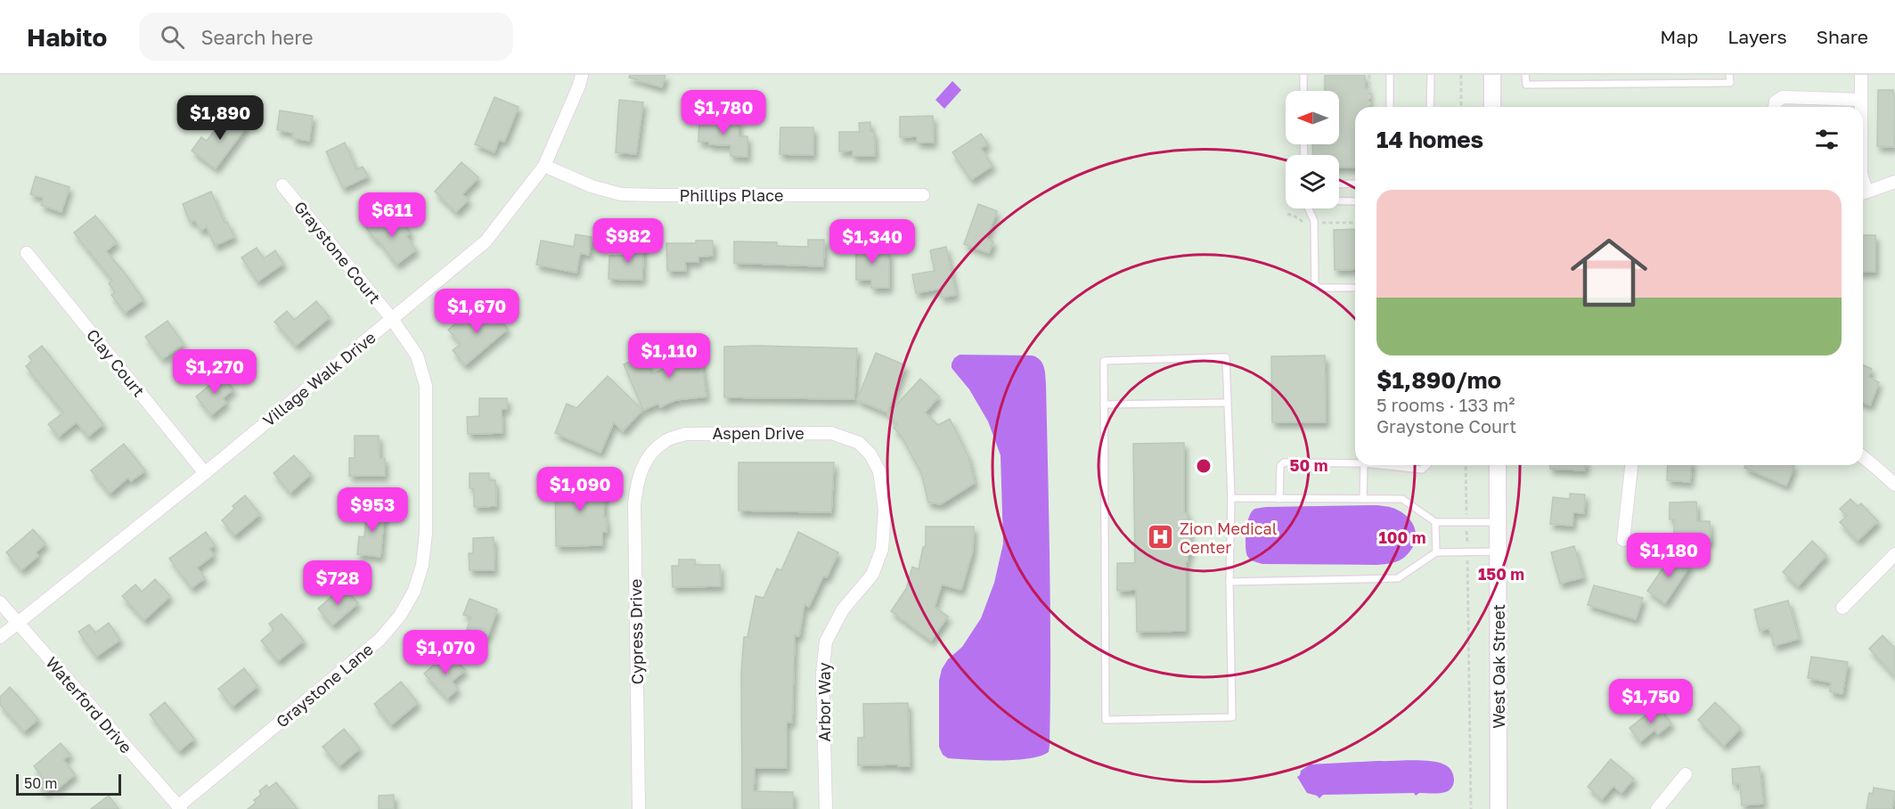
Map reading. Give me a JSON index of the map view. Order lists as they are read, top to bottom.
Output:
{
  "streets": {
    "main road": ["West Oak Street"],
    "street": [
      "Phillips Place",
      "Graystone Court",
      "Clay Court",
      "Village Walk Drive",
      "Aspen Drive",
      "Cypress Drive",
      "Graystone Lane",
      "Arbor Way",
      "Waterford Drive"
    ]
  },
  "crossings": [
    ["Phillips Place", "Village Walk Drive"],
    ["Graystone Court", "Village Walk Drive"],
    ["Graystone Court", "Graystone Lane"],
    ["Clay Court", "Village Walk Drive"],
    ["Village Walk Drive", "Graystone Lane"],
    ["Village Walk Drive", "Waterford Drive"],
    ["Aspen Drive", "Cypress Drive"],
    ["Aspen Drive", "Arbor Way"],
    ["Graystone Lane", "Waterford Drive"]
  ],
  "places": {
    "hospital": ["Zion Medical Center"]
  },
  "scale_bar": "50 m",
  "north": "left",
  "page": {
    "header": "Habito",
    "search": "Search here",
    "nav": ["Map", "Layers", "Share"],
    "price": [
      "$1,780",
      "$1,890",
      "$611",
      "$982",
      "$1,340",
      "$1,670",
      "$1,110",
      "$1,270",
      "$1,090",
      "$953",
      "$1,180",
      "$728",
      "$1,070",
      "$1,750"
    ],
    "heading": "14 homes",
    "list": [
      {
        "name": "$1,890/mo",
        "note": "5 rooms · 133 m² · Graystone Court"
      }
    ],
    "scale": "50 m"
  },
  "rings": ["50 m", "100 m", "150 m"]
}
